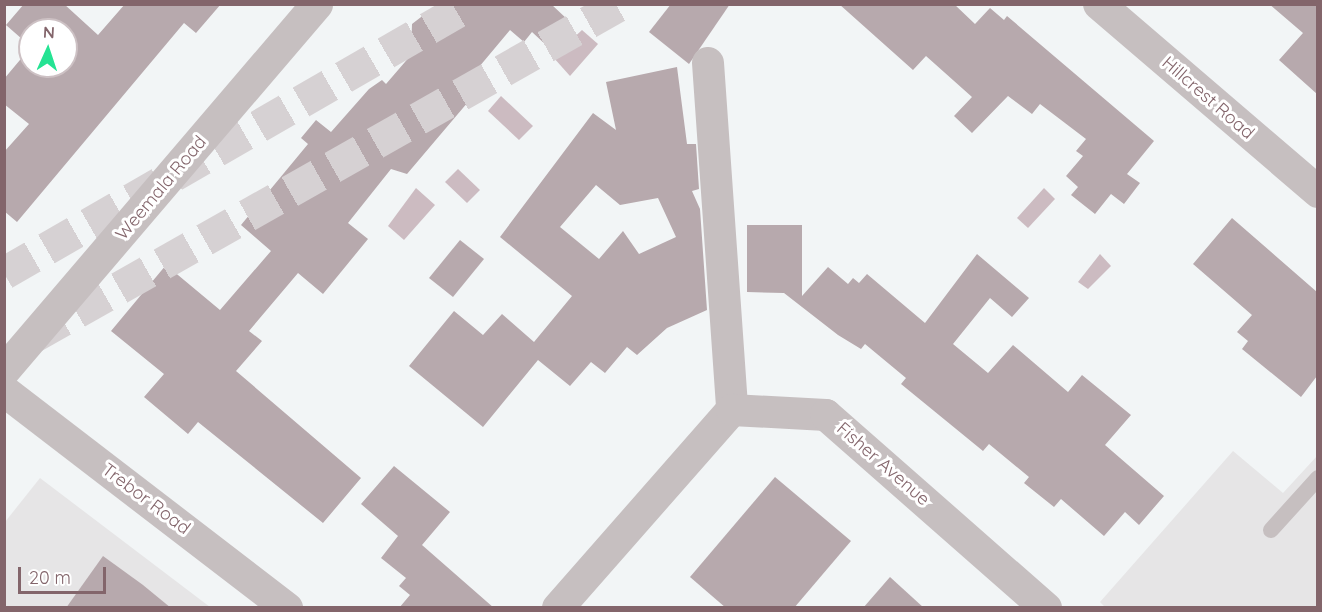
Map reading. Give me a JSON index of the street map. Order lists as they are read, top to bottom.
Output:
{
  "streets": {
    "street": [
      "Hillcrest Road",
      "Weemala Road",
      "Fisher Avenue",
      "Trebor Road"
    ]
  },
  "scale_bar": "20 m",
  "north": "top"
}
